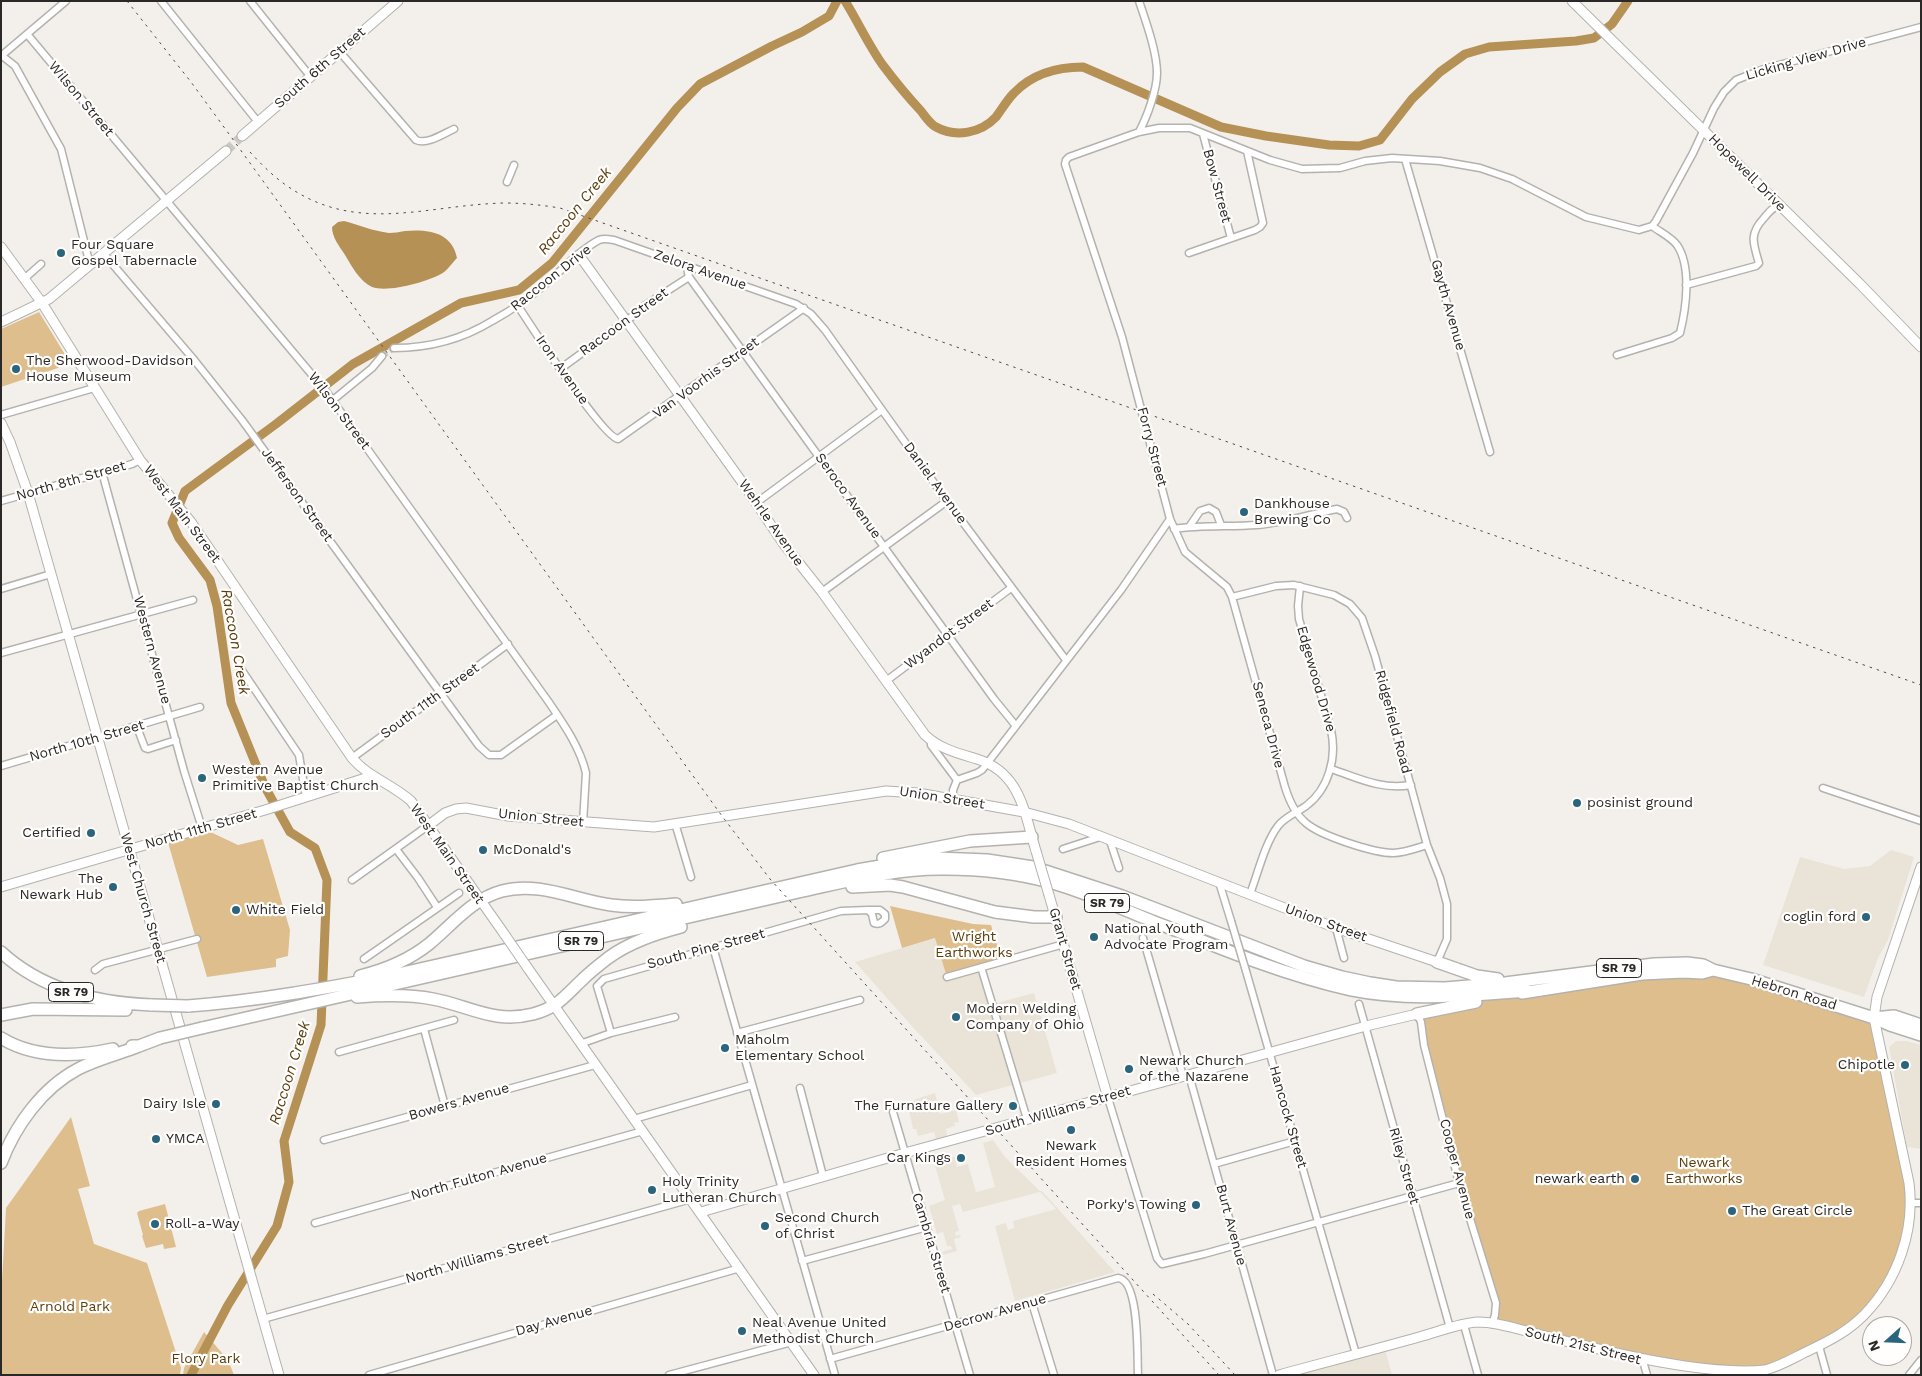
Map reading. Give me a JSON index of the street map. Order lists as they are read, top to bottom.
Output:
{
  "streets": {
    "highway": ["SR 79", "Hebron Road"],
    "street": [
      "Licking View Drive",
      "South 6th Street",
      "Wilson Street",
      "Hopewell Drive",
      "Bow Street",
      "Zelora Avenue",
      "Raccoon Drive",
      "Gayth Avenue",
      "Raccoon Street",
      "Iron Avenue",
      "Van Voorhis Street",
      "Forry Street",
      "North 8th Street",
      "Daniel Avenue",
      "Jefferson Street",
      "Seroco Avenue",
      "West Main Street",
      "Wehrle Avenue",
      "Wyandot Street",
      "Western Avenue",
      "Edgewood Drive",
      "South 11th Street",
      "Ridgefield Road",
      "Seneca Drive",
      "North 10th Street",
      "Union Street",
      "North 11th Street",
      "West Church Street",
      "South Pine Street",
      "Grant Street",
      "Bowers Avenue",
      "South Williams Street",
      "Hancock Street",
      "Riley Street",
      "Cooper Avenue",
      "North Fulton Avenue",
      "Burt Avenue",
      "Cambria Street",
      "North Williams Street",
      "Decrow Avenue",
      "Day Avenue",
      "South 21st Street"
    ]
  },
  "crossings": [
    ["Licking View Drive", "Hopewell Drive"],
    ["Wilson Street", "Jefferson Street"],
    ["Wilson Street", "South 11th Street"],
    ["Wilson Street", "Union Street"],
    ["Zelora Avenue", "Raccoon Drive"],
    ["Zelora Avenue", "Van Voorhis Street"],
    ["Zelora Avenue", "Daniel Avenue"],
    ["Zelora Avenue", "Seroco Avenue"],
    ["Raccoon Drive", "Iron Avenue"],
    ["Raccoon Drive", "Wehrle Avenue"],
    ["Raccoon Street", "Iron Avenue"],
    ["Raccoon Street", "Seroco Avenue"],
    ["Raccoon Street", "Wehrle Avenue"],
    ["Iron Avenue", "Van Voorhis Street"],
    ["Van Voorhis Street", "Daniel Avenue"],
    ["Van Voorhis Street", "Seroco Avenue"],
    ["Van Voorhis Street", "Wehrle Avenue"],
    ["Forry Street", "Seneca Drive"],
    ["North 8th Street", "West Main Street"],
    ["North 8th Street", "Western Avenue"],
    ["North 8th Street", "West Church Street"],
    ["Daniel Avenue", "Wyandot Street"],
    ["Jefferson Street", "South 11th Street"],
    ["Seroco Avenue", "Wyandot Street"],
    ["West Main Street", "South 11th Street"],
    ["West Main Street", "Union Street"],
    ["West Main Street", "North 11th Street"],
    ["West Main Street", "Bowers Avenue"],
    ["West Main Street", "South Williams Street"],
    ["West Main Street", "North Fulton Avenue"],
    ["West Main Street", "North Williams Street"],
    ["West Main Street", "Day Avenue"],
    ["Wehrle Avenue", "Wyandot Street"],
    ["Wehrle Avenue", "Union Street"],
    ["Wehrle Avenue", "Grant Street"],
    ["Western Avenue", "North 10th Street"],
    ["Western Avenue", "North 11th Street"],
    ["Edgewood Drive", "Ridgefield Road"],
    ["Edgewood Drive", "Seneca Drive"],
    ["Edgewood Drive", "Union Street"],
    ["Ridgefield Road", "Seneca Drive"],
    ["Ridgefield Road", "Union Street"],
    ["North 10th Street", "West Church Street"],
    ["Union Street", "Grant Street"],
    ["Union Street", "Hancock Street"],
    ["North 11th Street", "West Church Street"],
    ["West Church Street", "North Williams Street"],
    ["SR 79", "Hebron Road"],
    ["Grant Street", "South Williams Street"],
    ["Grant Street", "Burt Avenue"],
    ["Hebron Road", "South 21st Street"],
    ["South Williams Street", "Hancock Street"],
    ["South Williams Street", "Riley Street"],
    ["South Williams Street", "Cooper Avenue"],
    ["South Williams Street", "Burt Avenue"],
    ["South Williams Street", "Cambria Street"],
    ["Hancock Street", "South 21st Street"],
    ["Riley Street", "South 21st Street"],
    ["Cooper Avenue", "South 21st Street"],
    ["Cambria Street", "Decrow Avenue"]
  ],
  "water": ["Raccoon Creek"],
  "parks": [
    "Wright Earthworks",
    "Newark Earthworks",
    "Arnold Park",
    "Flory Park"
  ],
  "places": [
    "Four Square Gospel Tabernacle",
    "The Sherwood-Davidson House Museum",
    "Dankhouse Brewing Co",
    "Western Avenue Primitive Baptist Church",
    "posinist ground",
    "Certified",
    "McDonald's",
    "The Newark Hub",
    "White Field",
    "coglin ford",
    "National Youth Advocate Program",
    "Modern Welding Company of Ohio",
    "Maholm Elementary School",
    "Chipotle",
    "Newark Church of the Nazarene",
    "Dairy Isle",
    "The Furnature Gallery",
    "Newark Resident Homes",
    "YMCA",
    "Car Kings",
    "newark earth",
    "Holy Trinity Lutheran Church",
    "Porky's Towing",
    "The Great Circle",
    "Roll-a-Way",
    "Second Church of Christ",
    "Neal Avenue United Methodist Church"
  ],
  "north": "left"
}
